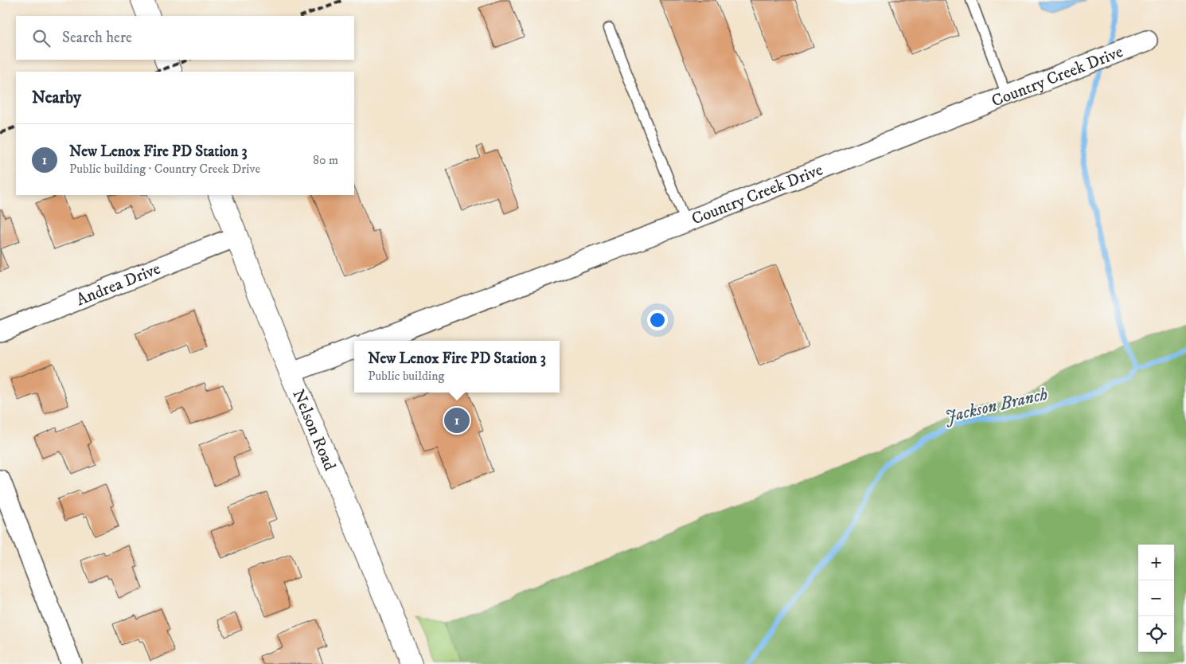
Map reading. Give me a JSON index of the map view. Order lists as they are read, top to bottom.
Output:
{
  "streets": {
    "street": ["Country Creek Drive", "Andrea Drive", "Nelson Road"]
  },
  "crossings": [
    ["Andrea Drive", "Nelson Road"]
  ],
  "water": ["Jackson Branch"],
  "page": {
    "search": "Search here",
    "heading": "Nearby",
    "list": [
      {
        "mark": "1",
        "name": "New Lenox Fire PD Station 3",
        "note": "Public building · Country Creek Drive",
        "value": "80 m"
      }
    ],
    "popup": ["New Lenox Fire PD Station 3", "Public building"],
    "pins": "1",
    "map_buttons": ["+", "−"]
  }
}
